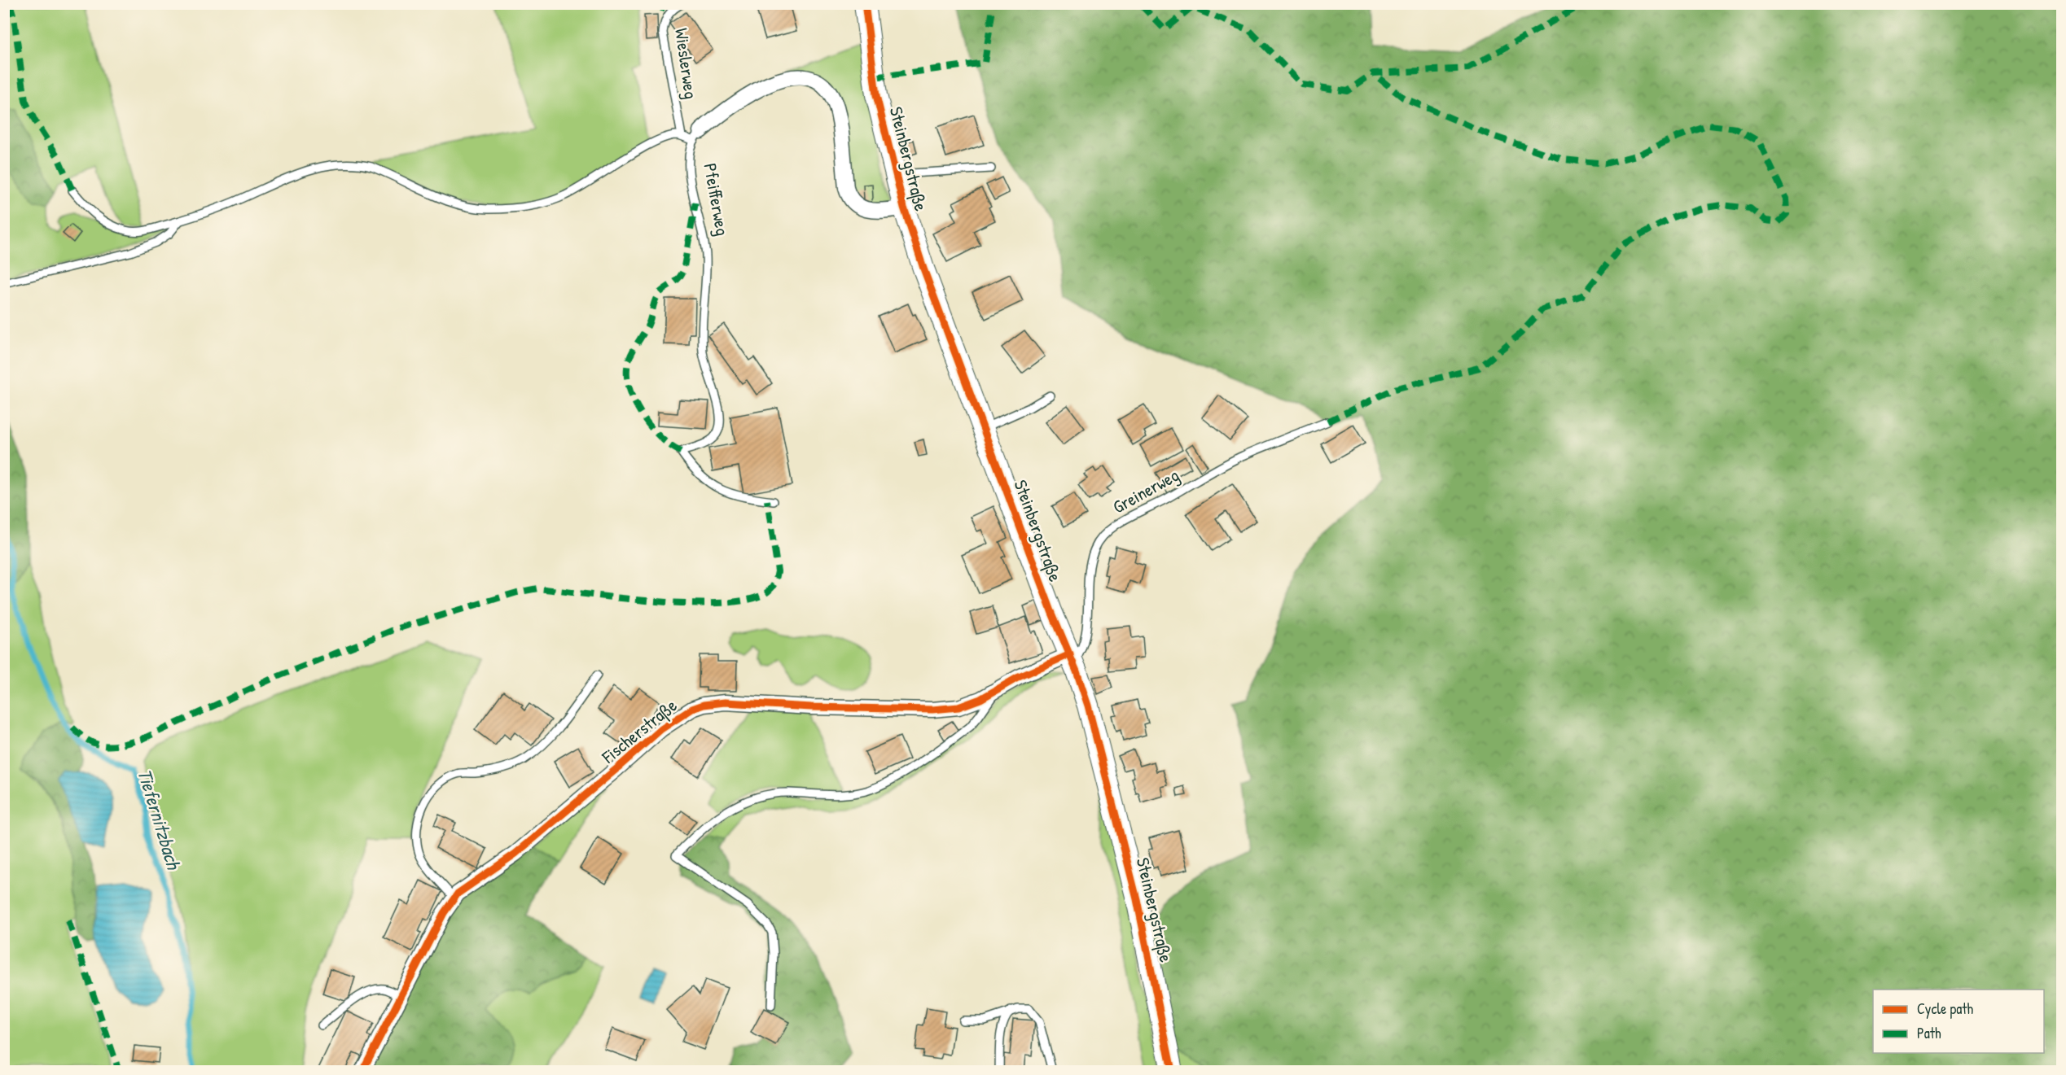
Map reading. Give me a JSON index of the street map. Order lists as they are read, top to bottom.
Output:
{
  "streets": {
    "street": ["Steinbergstraße", "Fischerstraße"],
    "lane": ["Wieslerweg", "Pfeifferweg", "Greinerweg"]
  },
  "crossings": [
    ["Steinbergstraße", "Greinerweg"],
    ["Steinbergstraße", "Fischerstraße"],
    ["Greinerweg", "Fischerstraße"]
  ],
  "water": ["Tiefernitzbach"],
  "legend": ["Cycle path", "Path"]
}
